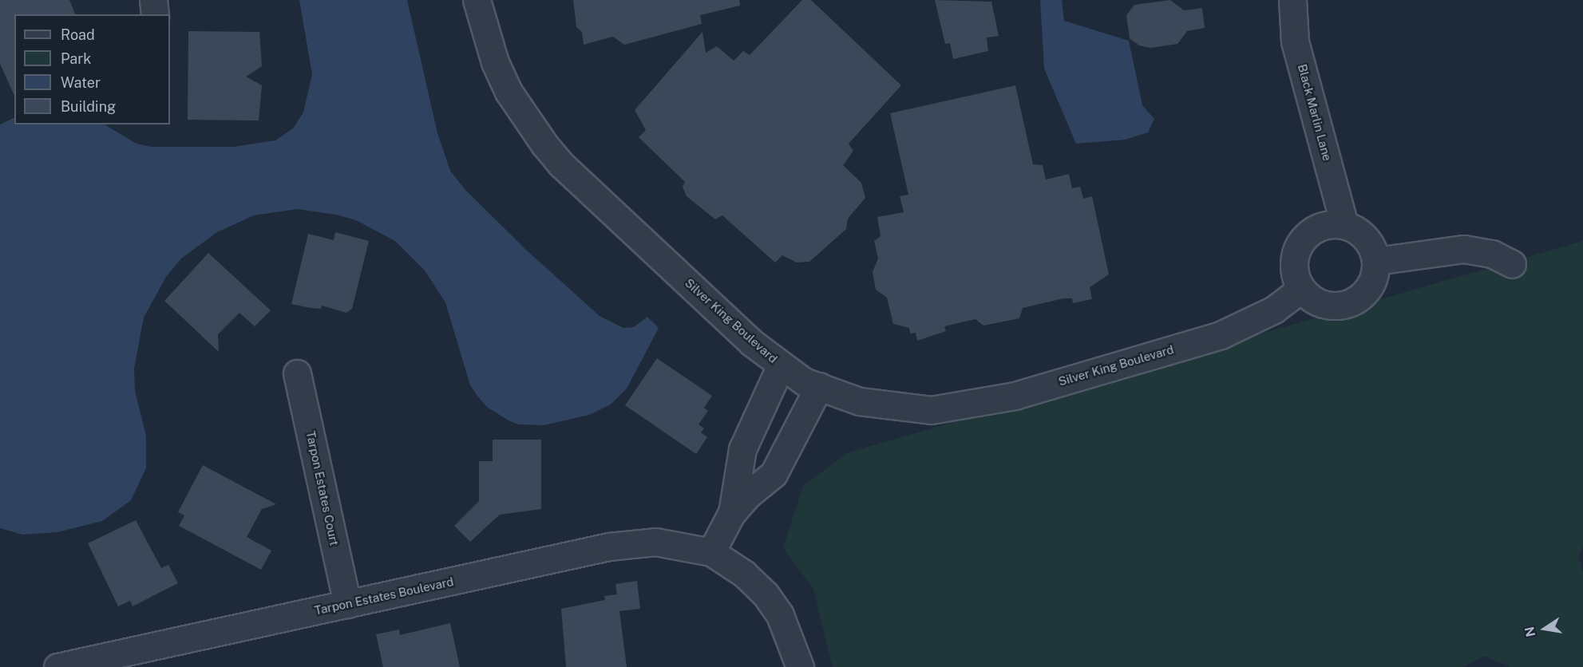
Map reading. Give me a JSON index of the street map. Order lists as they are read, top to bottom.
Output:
{
  "streets": {
    "street": [
      "Black Marlin Lane",
      "Silver King Boulevard",
      "Tarpon Estates Court",
      "Tarpon Estates Boulevard"
    ]
  },
  "crossings": [
    ["Black Marlin Lane", "Silver King Boulevard"],
    ["Tarpon Estates Court", "Tarpon Estates Boulevard"]
  ],
  "legend": [
    "Road",
    "Park",
    "Water",
    "Building"
  ],
  "north": "left"
}
